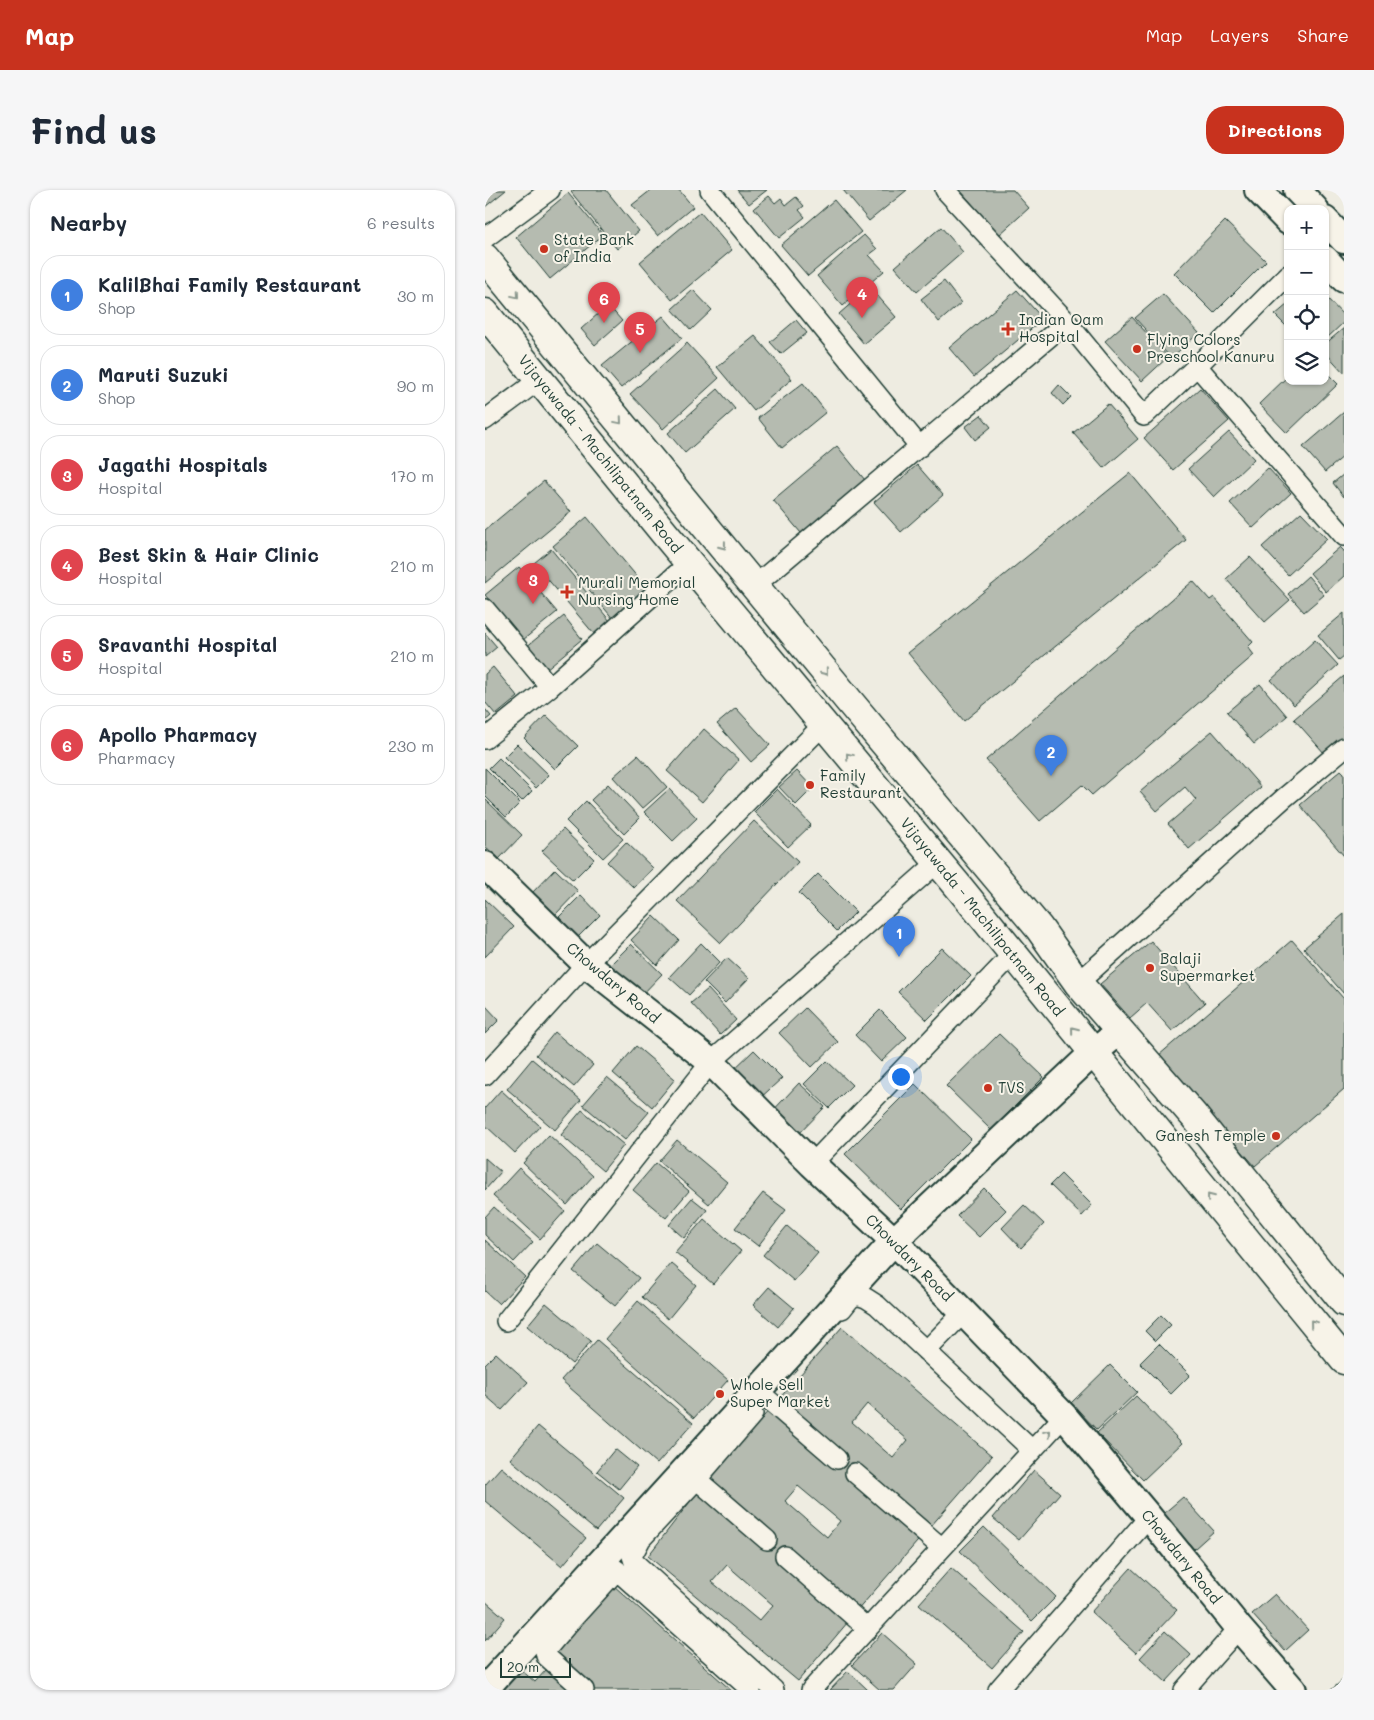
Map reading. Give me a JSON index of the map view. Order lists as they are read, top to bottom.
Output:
{
  "streets": {
    "highway": ["Vijayawada - Machilipatnam Road"],
    "street": ["Chowdary Road"]
  },
  "places": {
    "other": [
      "State Bank of India",
      "Flying Colors Preschool Kanuru",
      "Family Restaurant",
      "Balaji Supermarket",
      "TVS",
      "Ganesh Temple",
      "Whole Sell Super Market"
    ],
    "health": ["Indian Oam Hospital", "Murali Memorial Nursing Home"]
  },
  "scale_bar": "20 m",
  "page": {
    "header": "Map",
    "nav": ["Map", "Layers", "Share"],
    "buttons": "Directions",
    "title": "Find us",
    "heading": ["Nearby", "6 results"],
    "map_buttons": ["+", "−"],
    "list": [
      {
        "mark": "1",
        "name": "KalilBhai Family Restaurant",
        "note": "Shop",
        "value": "30 m"
      },
      {
        "mark": "2",
        "name": "Maruti Suzuki",
        "note": "Shop",
        "value": "90 m"
      },
      {
        "mark": "3",
        "name": "Jagathi Hospitals",
        "note": "Hospital",
        "value": "170 m"
      },
      {
        "mark": "4",
        "name": "Best Skin & Hair Clinic",
        "note": "Hospital",
        "value": "210 m"
      },
      {
        "mark": "5",
        "name": "Sravanthi Hospital",
        "note": "Hospital",
        "value": "210 m"
      },
      {
        "mark": "6",
        "name": "Apollo Pharmacy",
        "note": "Pharmacy",
        "value": "230 m"
      }
    ],
    "pins": [
      "4",
      "6",
      "5",
      "3",
      "2",
      "1"
    ],
    "scale": "20 m"
  }
}
